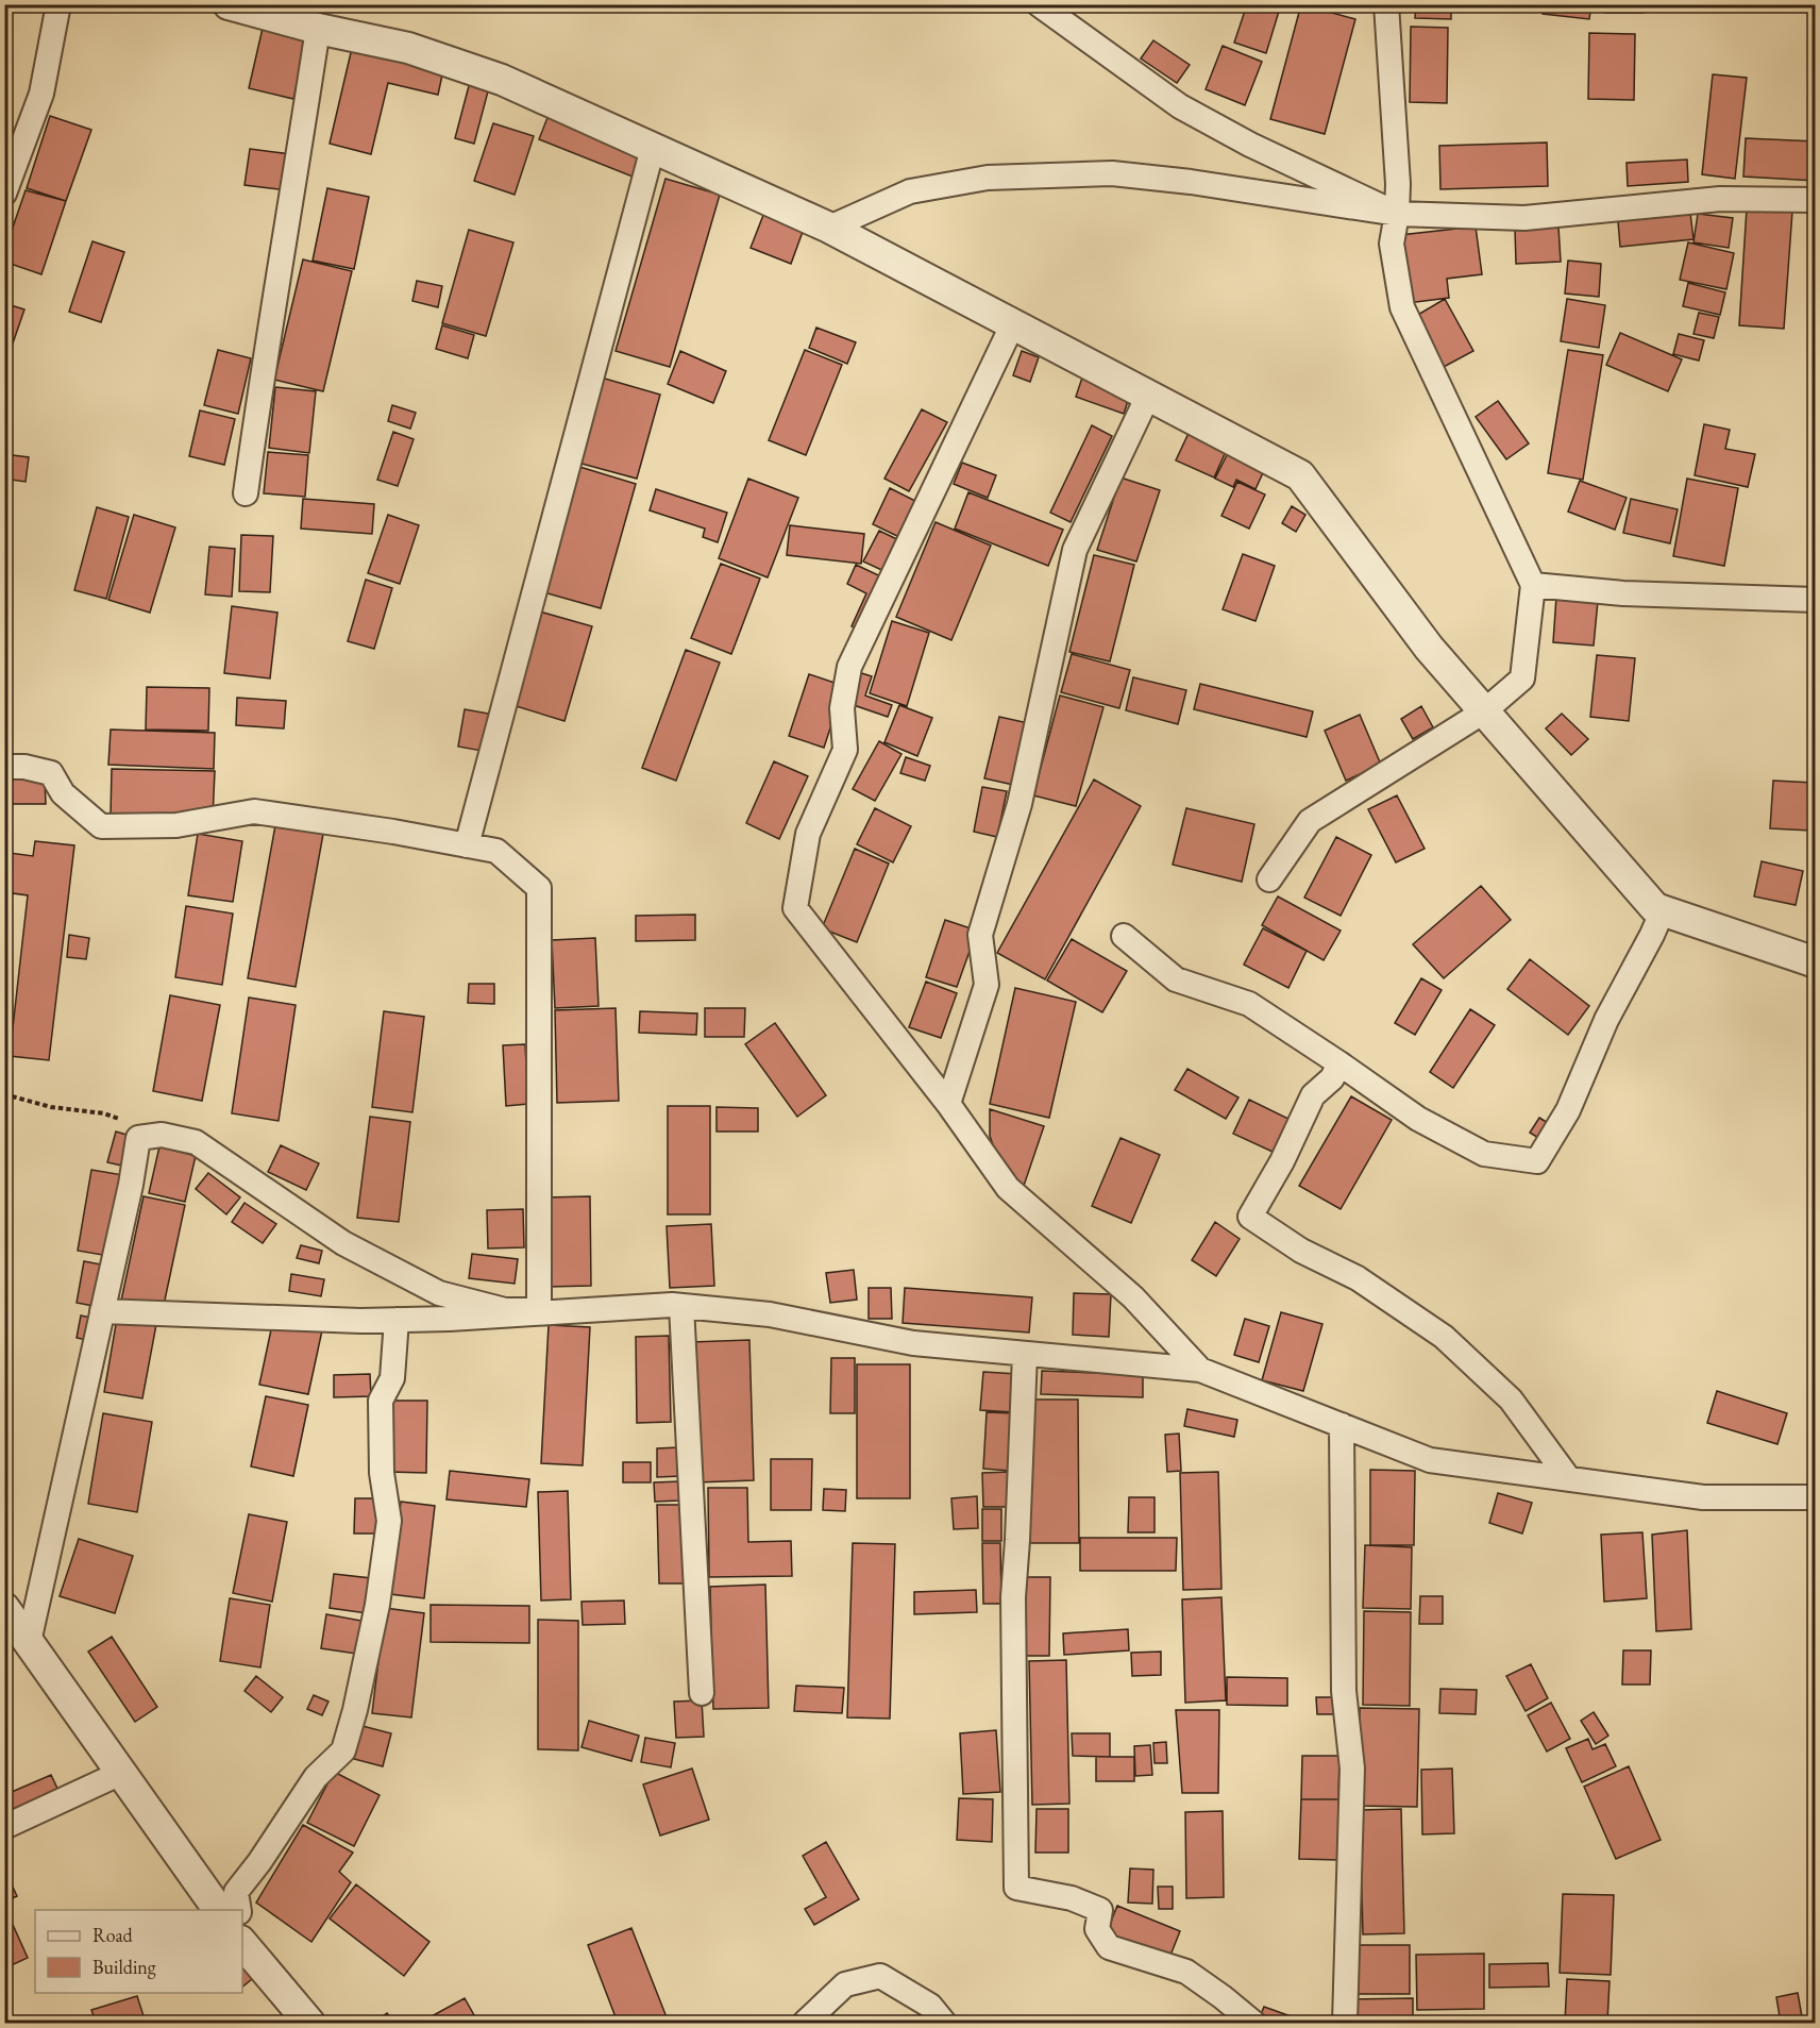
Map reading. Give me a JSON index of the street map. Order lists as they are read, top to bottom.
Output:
{
  "legend": ["Road", "Building"]
}
